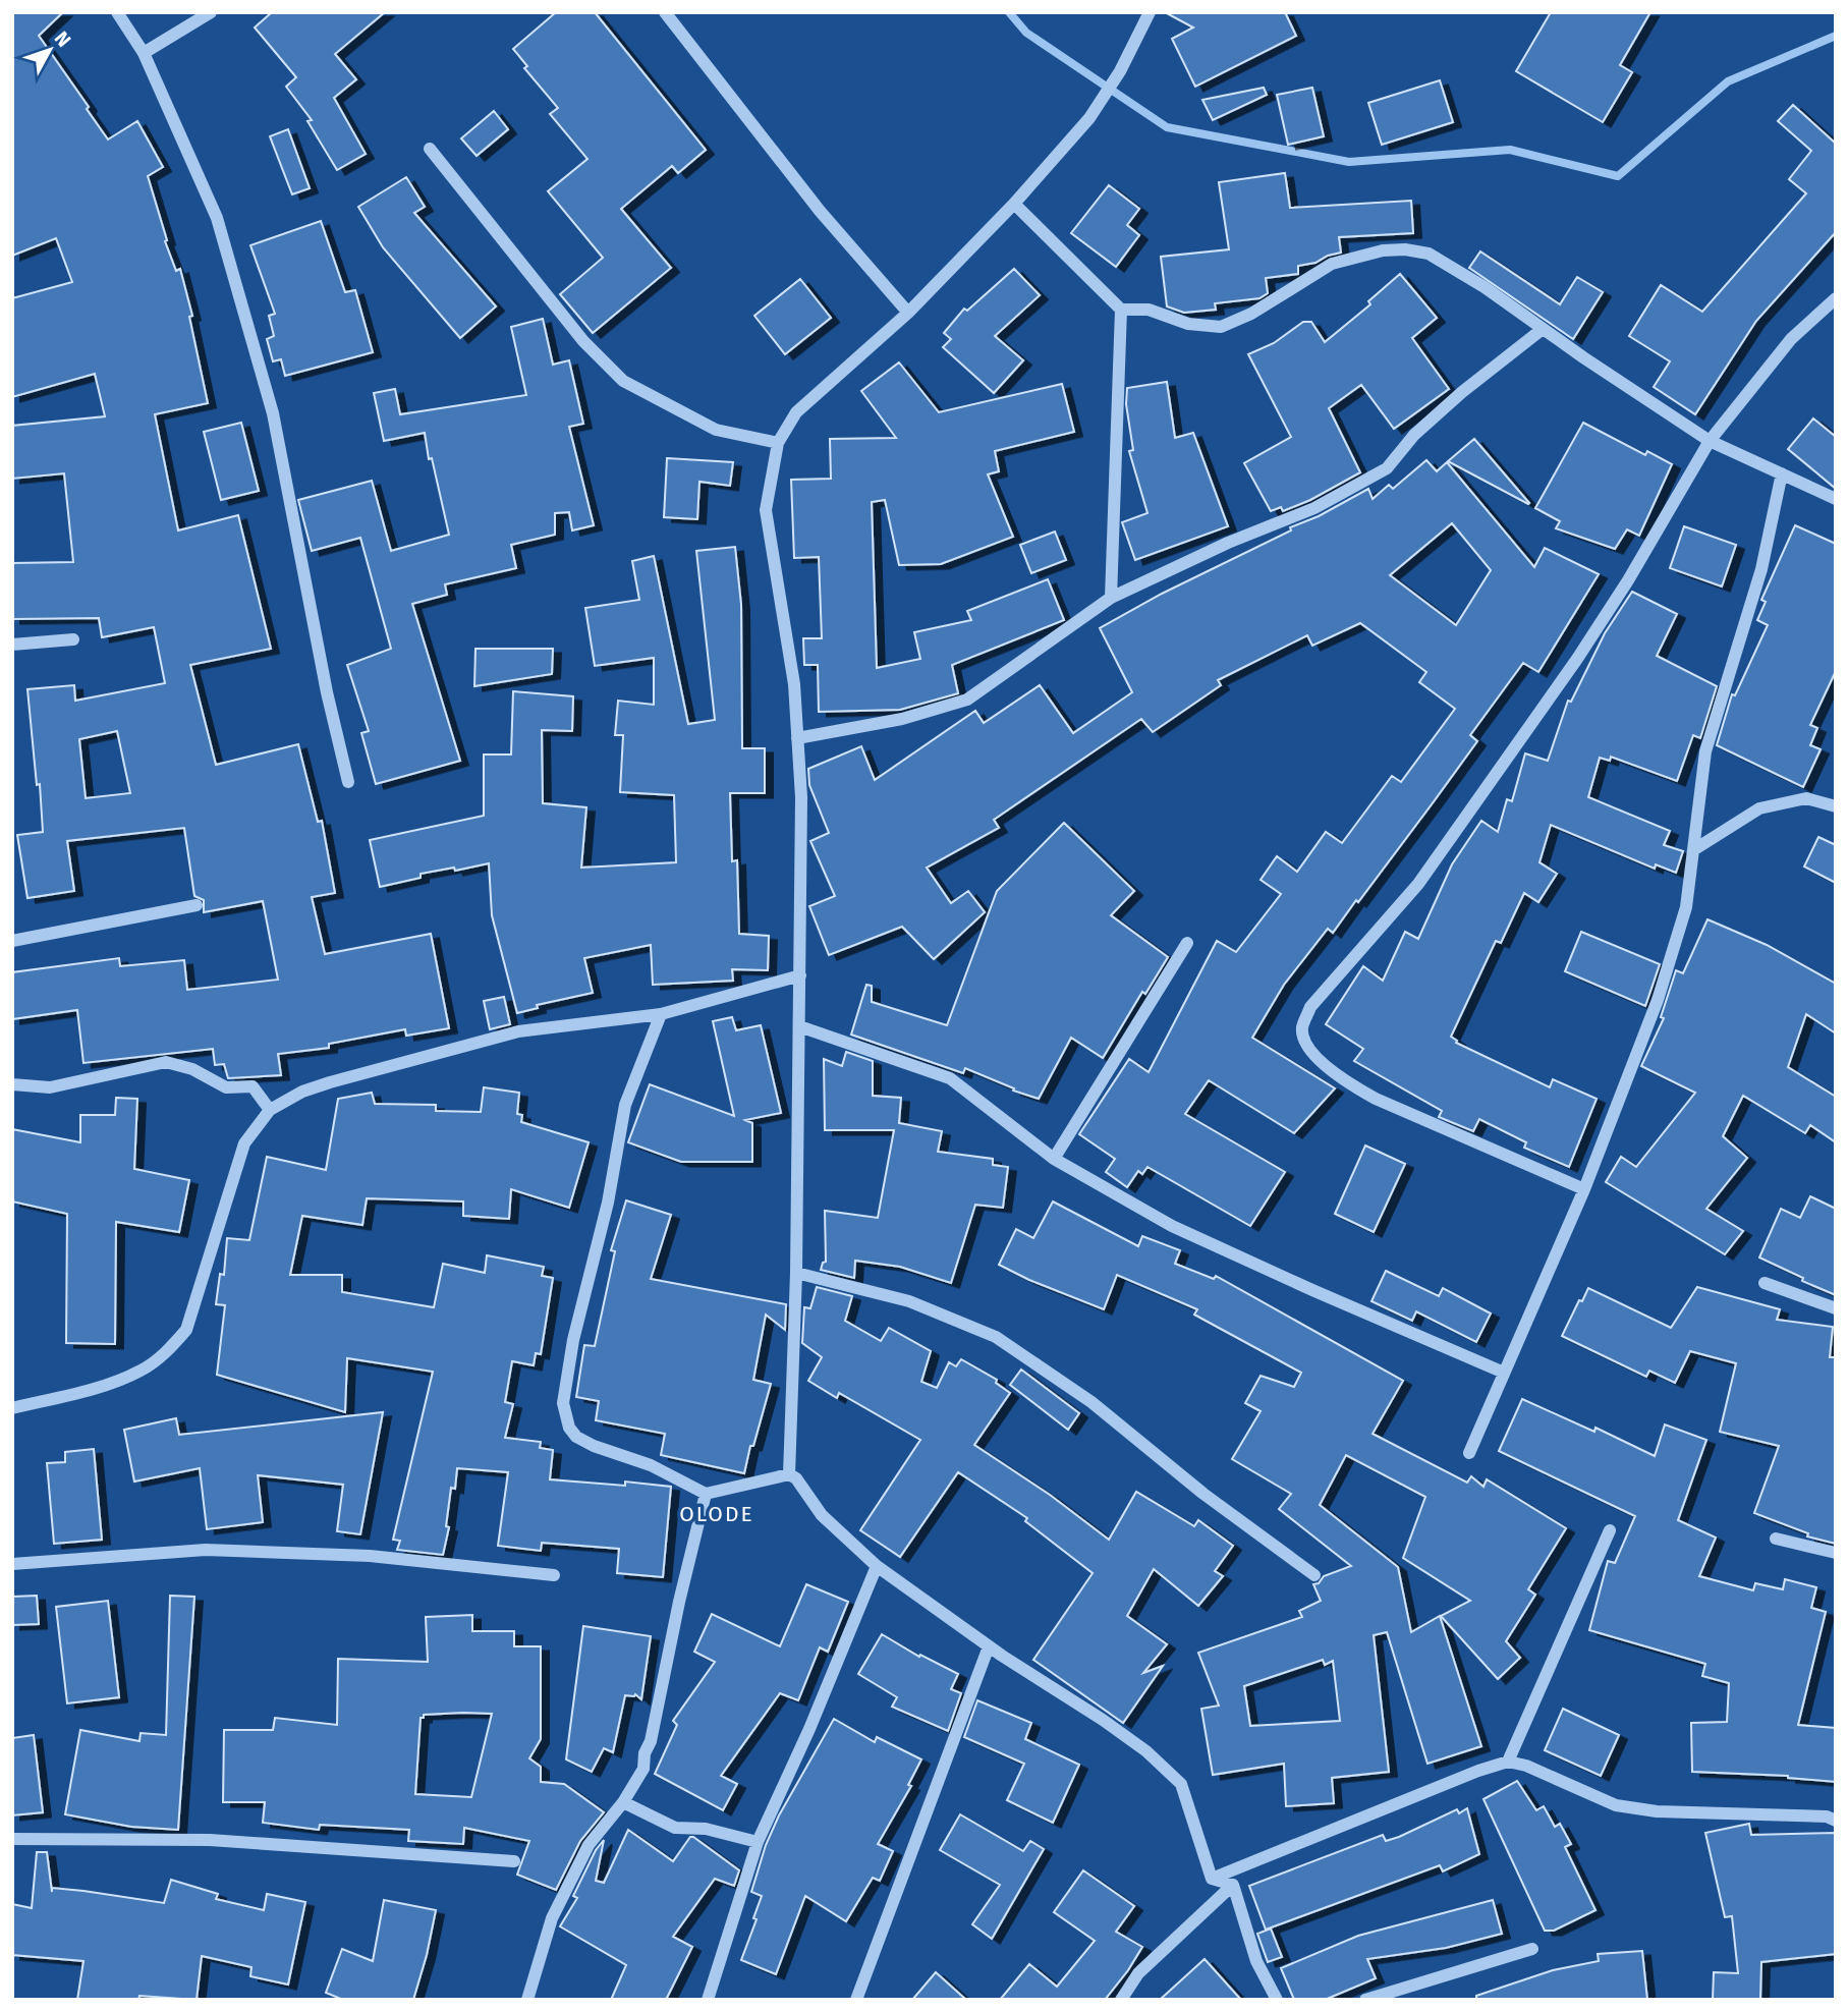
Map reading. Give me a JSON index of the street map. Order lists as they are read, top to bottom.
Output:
{
  "districts": ["OLODE"],
  "north": "top right"
}
